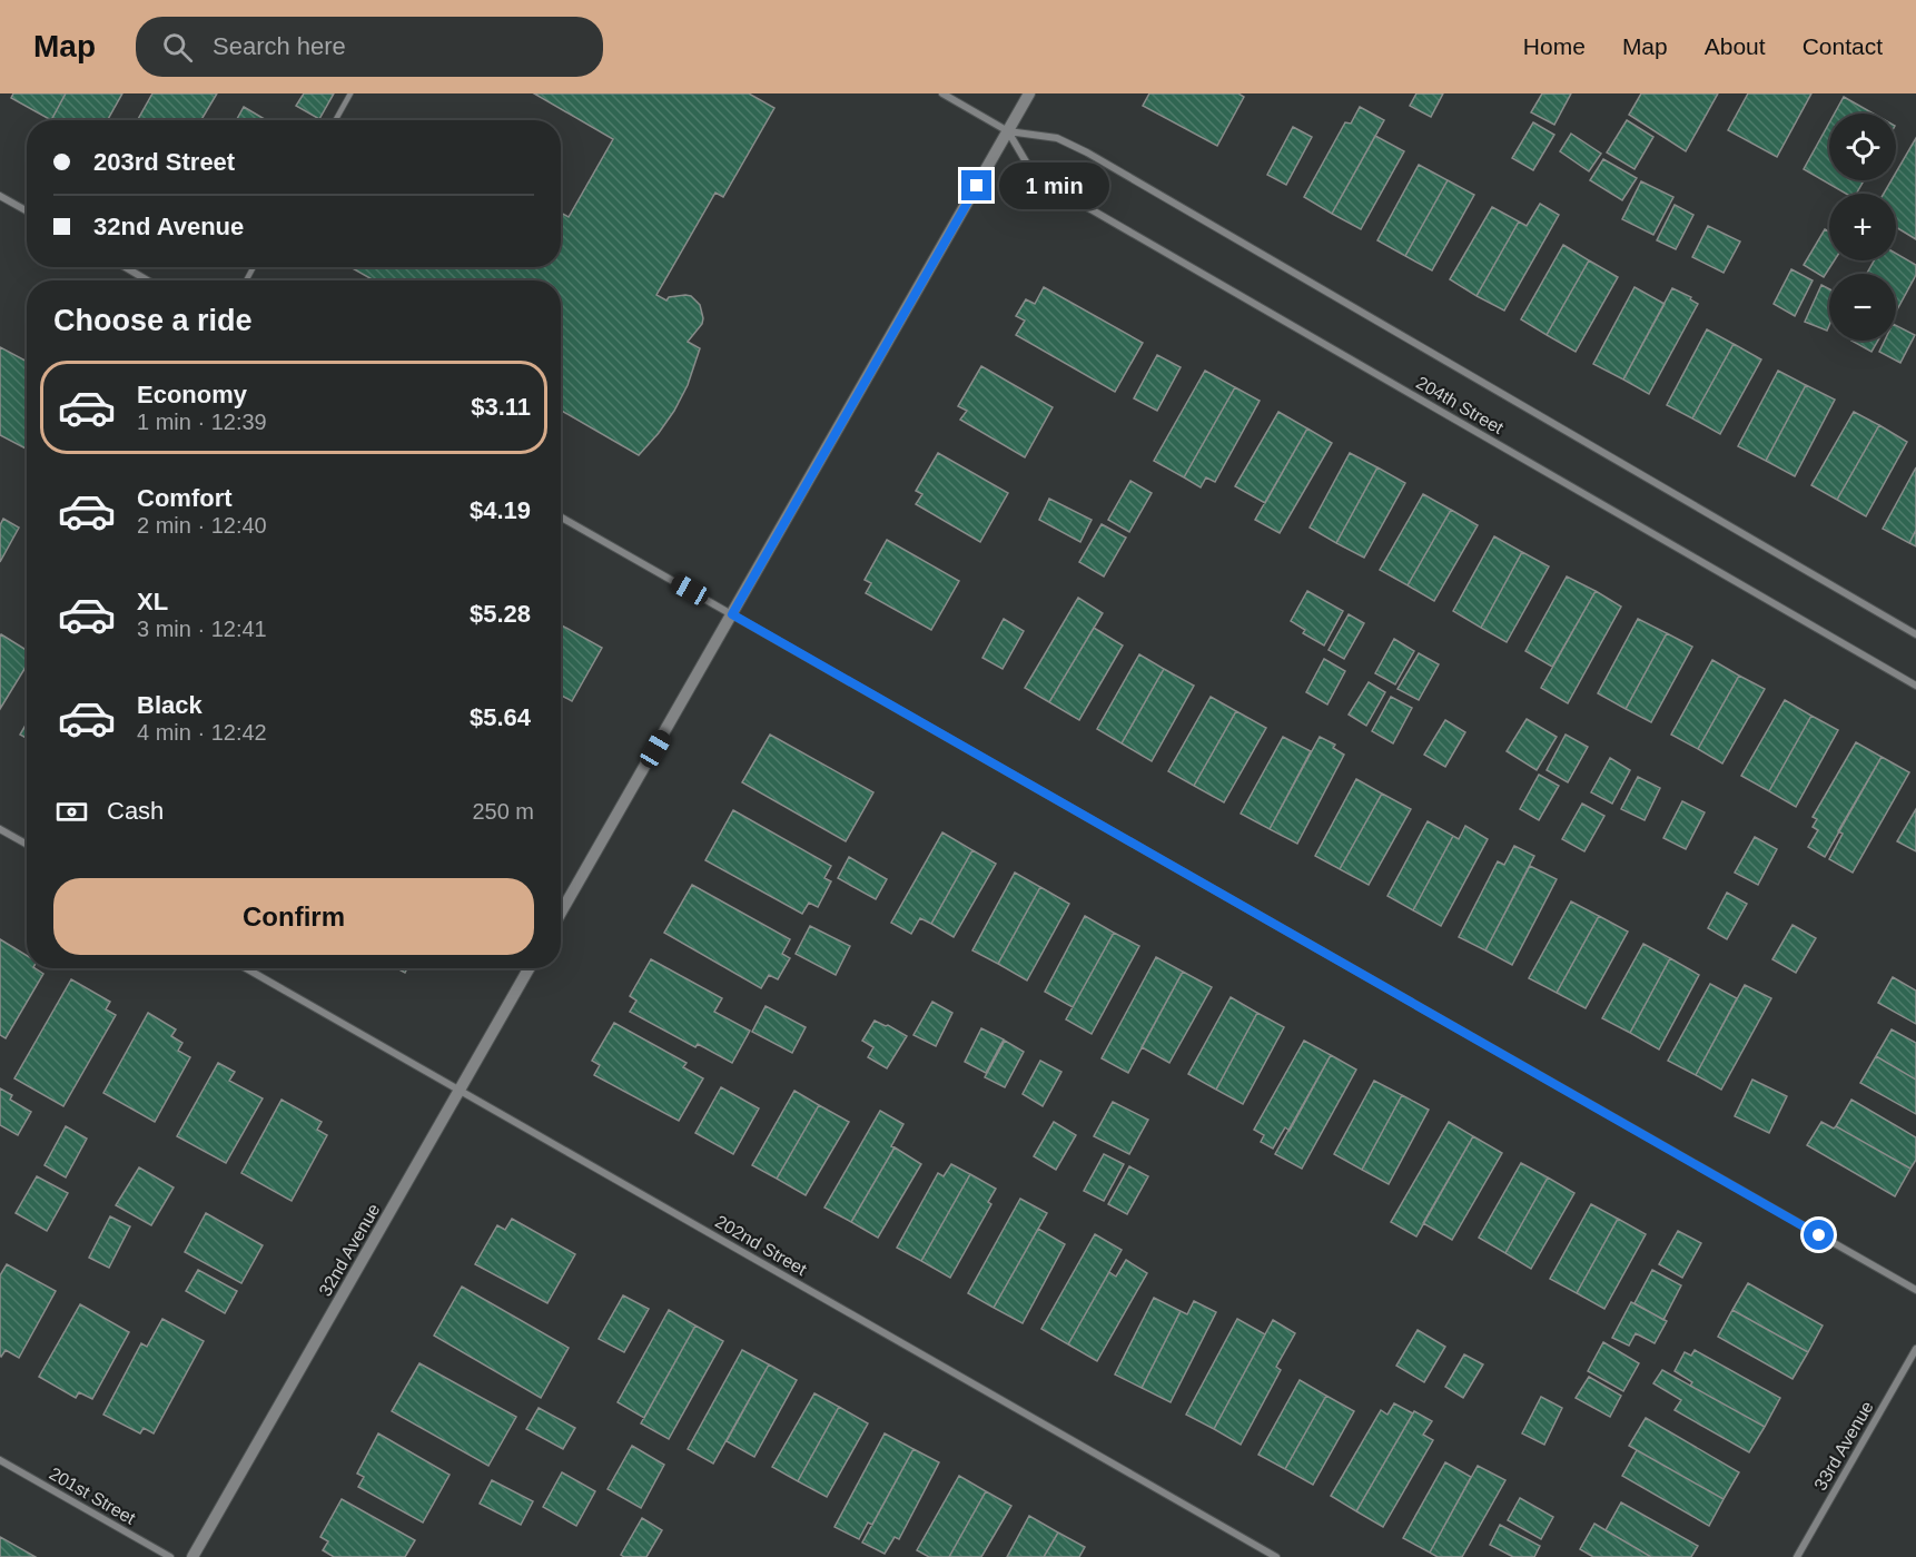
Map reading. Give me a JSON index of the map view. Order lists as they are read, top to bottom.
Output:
{
  "streets": {
    "street": [
      "204th Street",
      "202nd Street",
      "32nd Avenue",
      "33rd Avenue",
      "201st Street"
    ]
  },
  "crossings": [
    ["202nd Street", "32nd Avenue"]
  ],
  "page": {
    "header": "Map",
    "search": "Search here",
    "nav": [
      "Home",
      "Map",
      "About",
      "Contact"
    ],
    "map_buttons": ["+", "−"],
    "banner": ["203rd Street", "32nd Avenue"],
    "bubble": "1 min",
    "heading": "Choose a ride",
    "list": [
      {
        "name": "Economy",
        "note": "1 min · 12:39",
        "value": "$3.11"
      },
      {
        "name": "Comfort",
        "note": "2 min · 12:40",
        "value": "$4.19"
      },
      {
        "name": "XL",
        "note": "3 min · 12:41",
        "value": "$5.28"
      },
      {
        "name": "Black",
        "note": "4 min · 12:42",
        "value": "$5.64"
      }
    ],
    "pay": ["Cash", "250 m"],
    "buttons": "Confirm"
  }
}
